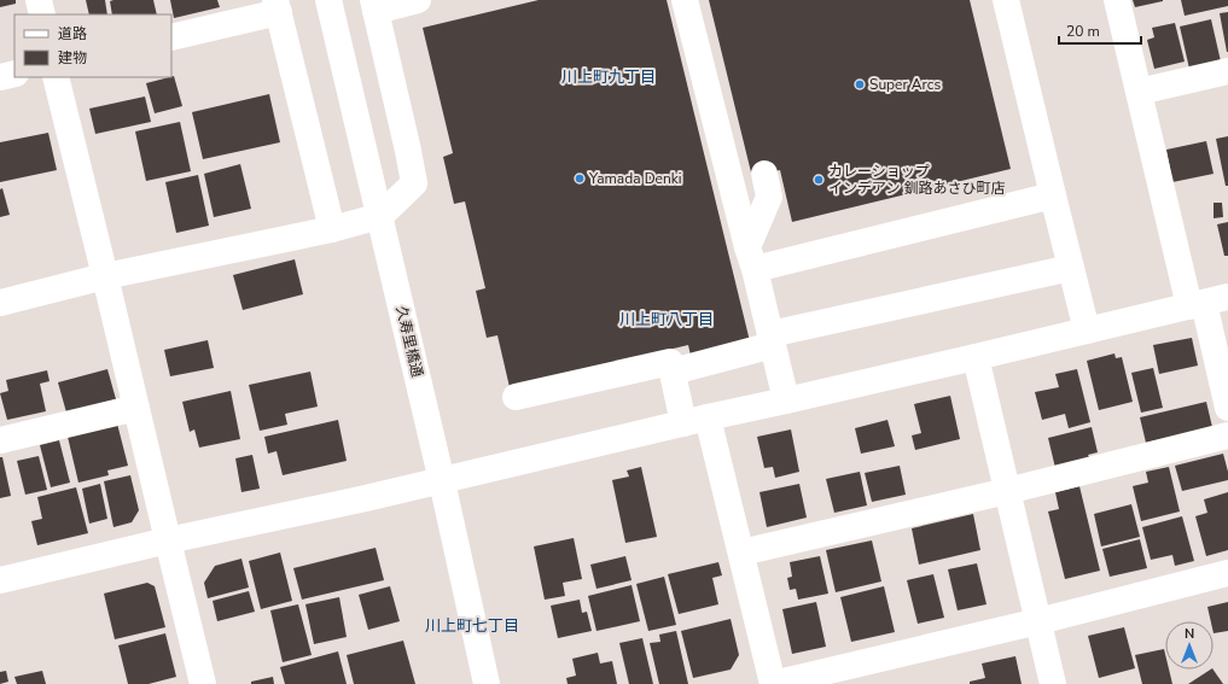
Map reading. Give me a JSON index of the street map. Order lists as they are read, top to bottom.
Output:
{
  "streets": {
    "street": ["久寿里橋通"]
  },
  "districts": ["川上町九丁目", "川上町八丁目", "川上町七丁目"],
  "places": ["Super Arcs", "Yamada Denki", "カレーショップ インデアン 釧路あさひ町店"],
  "legend": ["道路", "建物"],
  "scale_bar": "20 m",
  "north": "top"
}
